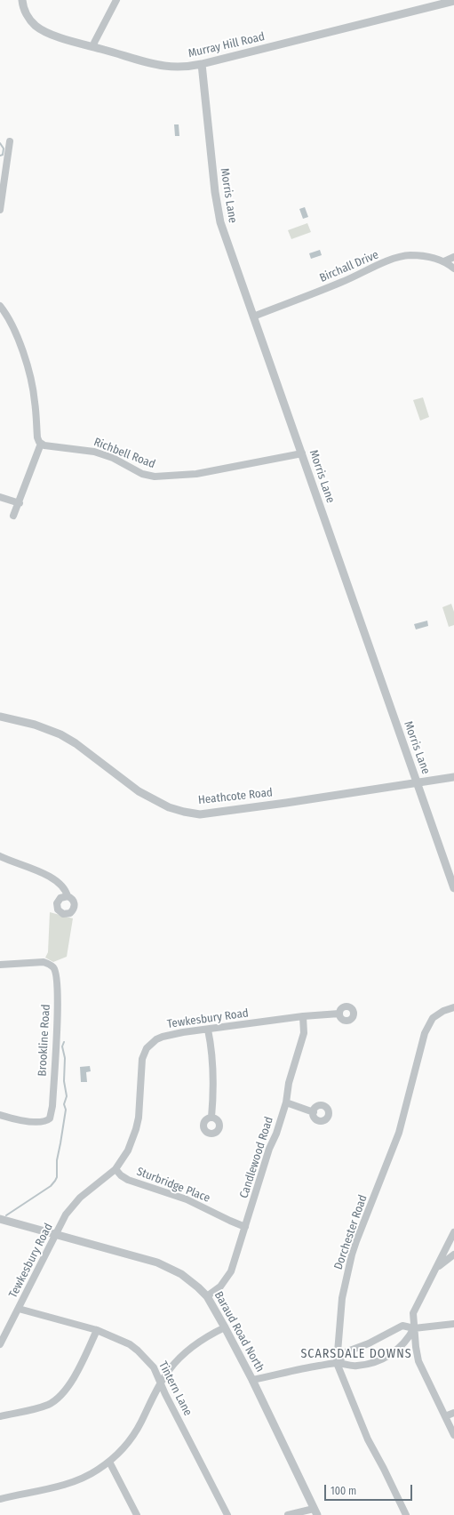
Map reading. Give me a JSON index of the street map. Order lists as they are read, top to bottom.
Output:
{
  "streets": {
    "street": [
      "Murray Hill Road",
      "Morris Lane",
      "Birchall Drive",
      "Richbell Road",
      "Heathcote Road",
      "Tewkesbury Road",
      "Brookline Road",
      "Candlewood Road",
      "Sturbridge Place",
      "Dorchester Road",
      "Baraud Road North",
      "Tintern Lane"
    ]
  },
  "crossings": [
    ["Murray Hill Road", "Morris Lane"],
    ["Morris Lane", "Birchall Drive"],
    ["Morris Lane", "Richbell Road"],
    ["Morris Lane", "Heathcote Road"],
    ["Tewkesbury Road", "Candlewood Road"],
    ["Tewkesbury Road", "Sturbridge Place"],
    ["Tewkesbury Road", "Baraud Road North"],
    ["Tewkesbury Road", "Tintern Lane"],
    ["Candlewood Road", "Sturbridge Place"],
    ["Candlewood Road", "Baraud Road North"]
  ],
  "districts": ["SCARSDALE DOWNS"],
  "scale_bar": "100 m"
}
